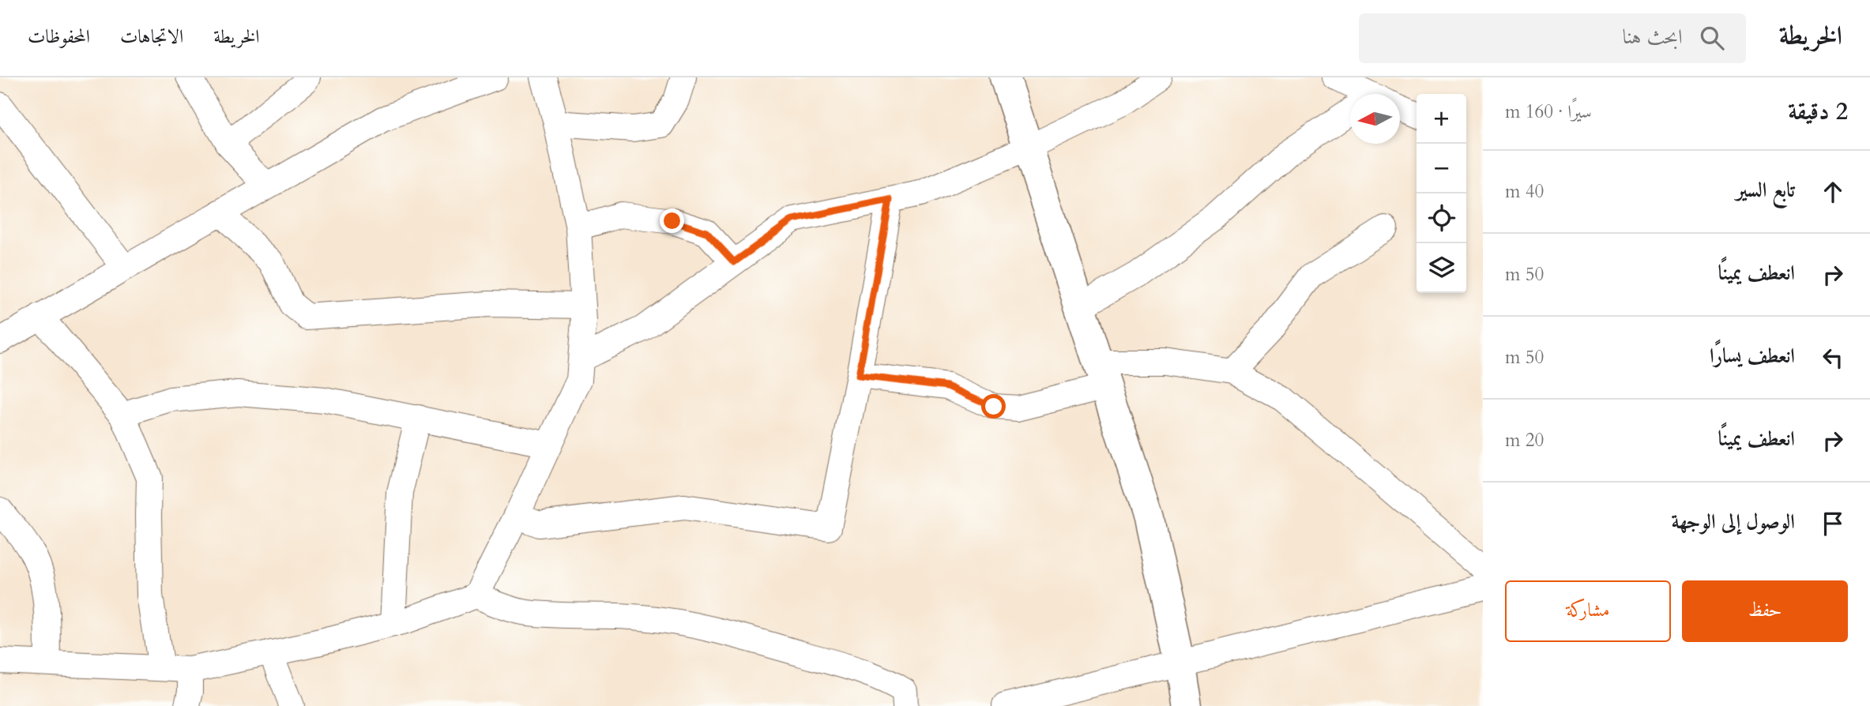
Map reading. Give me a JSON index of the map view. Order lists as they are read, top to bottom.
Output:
{
  "north": "left",
  "page": {
    "header": "الخريطة",
    "search": "ابحث هنا",
    "nav": ["الخريطة", "الاتجاهات", "المحفوظات"],
    "heading": ["2 دقيقة", "سيرًا · 160 m"],
    "map_buttons": ["+", "−"],
    "list": [
      ["تابع السير", "40 m"],
      ["انعطف يمينًا", "50 m"],
      ["انعطف يسارًا", "50 m"],
      ["انعطف يمينًا", "20 m"],
      "الوصول إلى الوجهة"
    ],
    "buttons": ["حفظ", "مشاركة"]
  }
}
